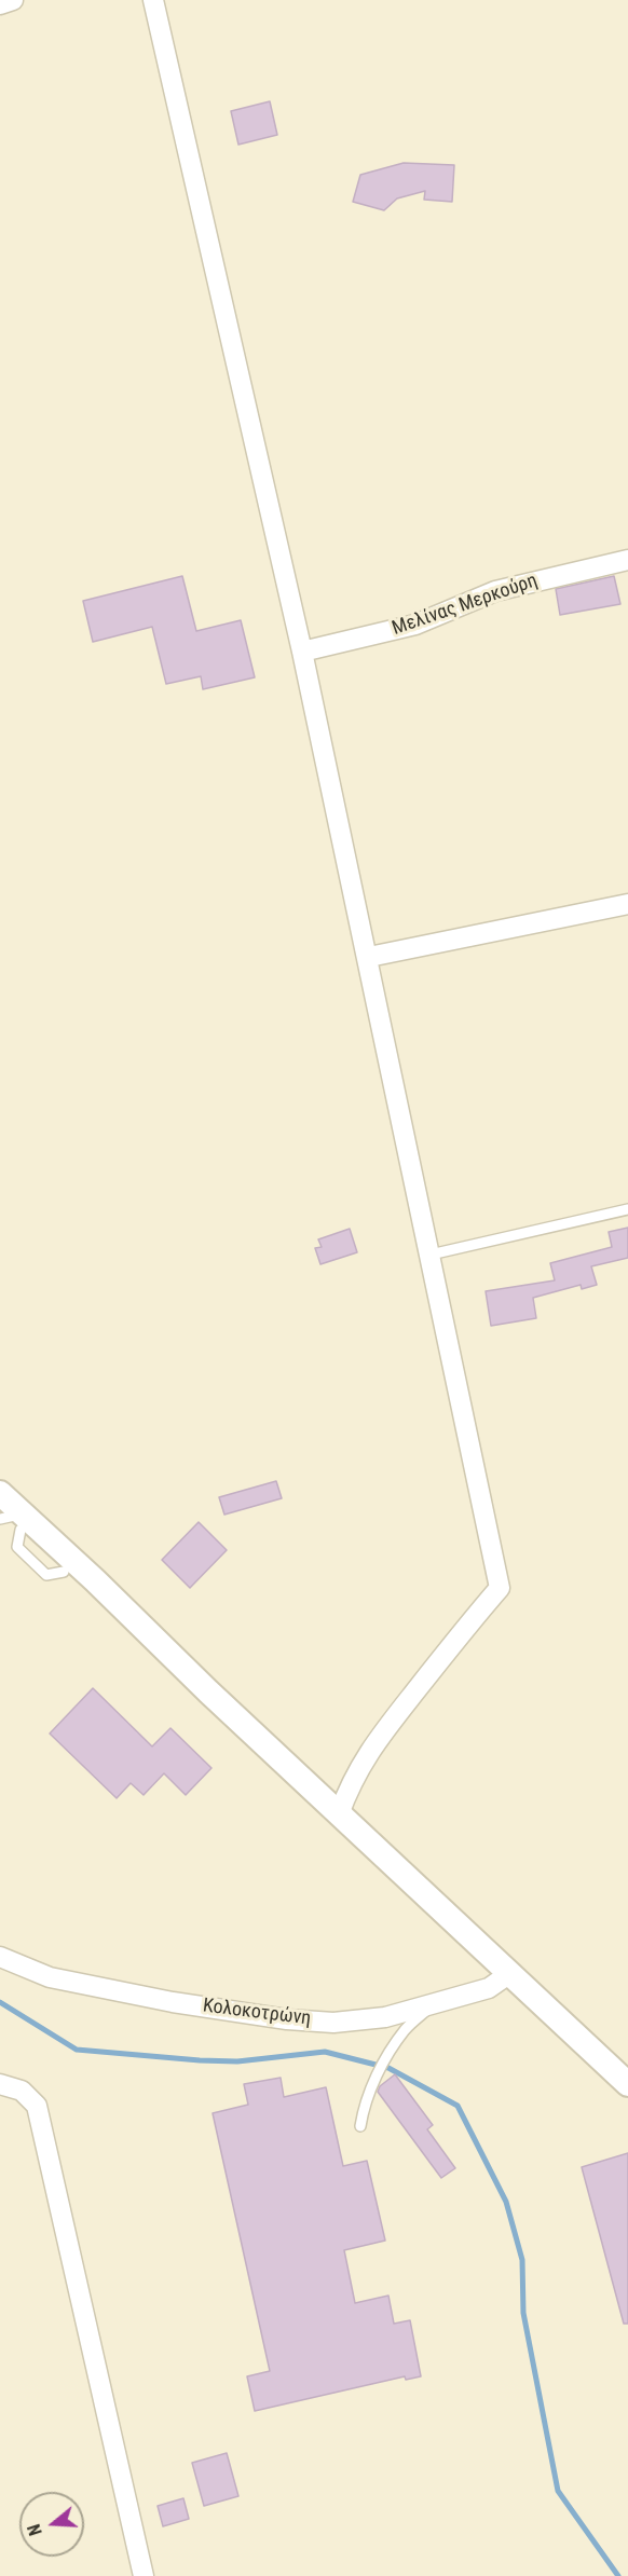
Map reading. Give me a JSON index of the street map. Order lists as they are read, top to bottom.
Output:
{
  "streets": {
    "street": ["Μελίνας Μερκούρη", "Κολοκοτρώνη"]
  },
  "north": "left"
}
